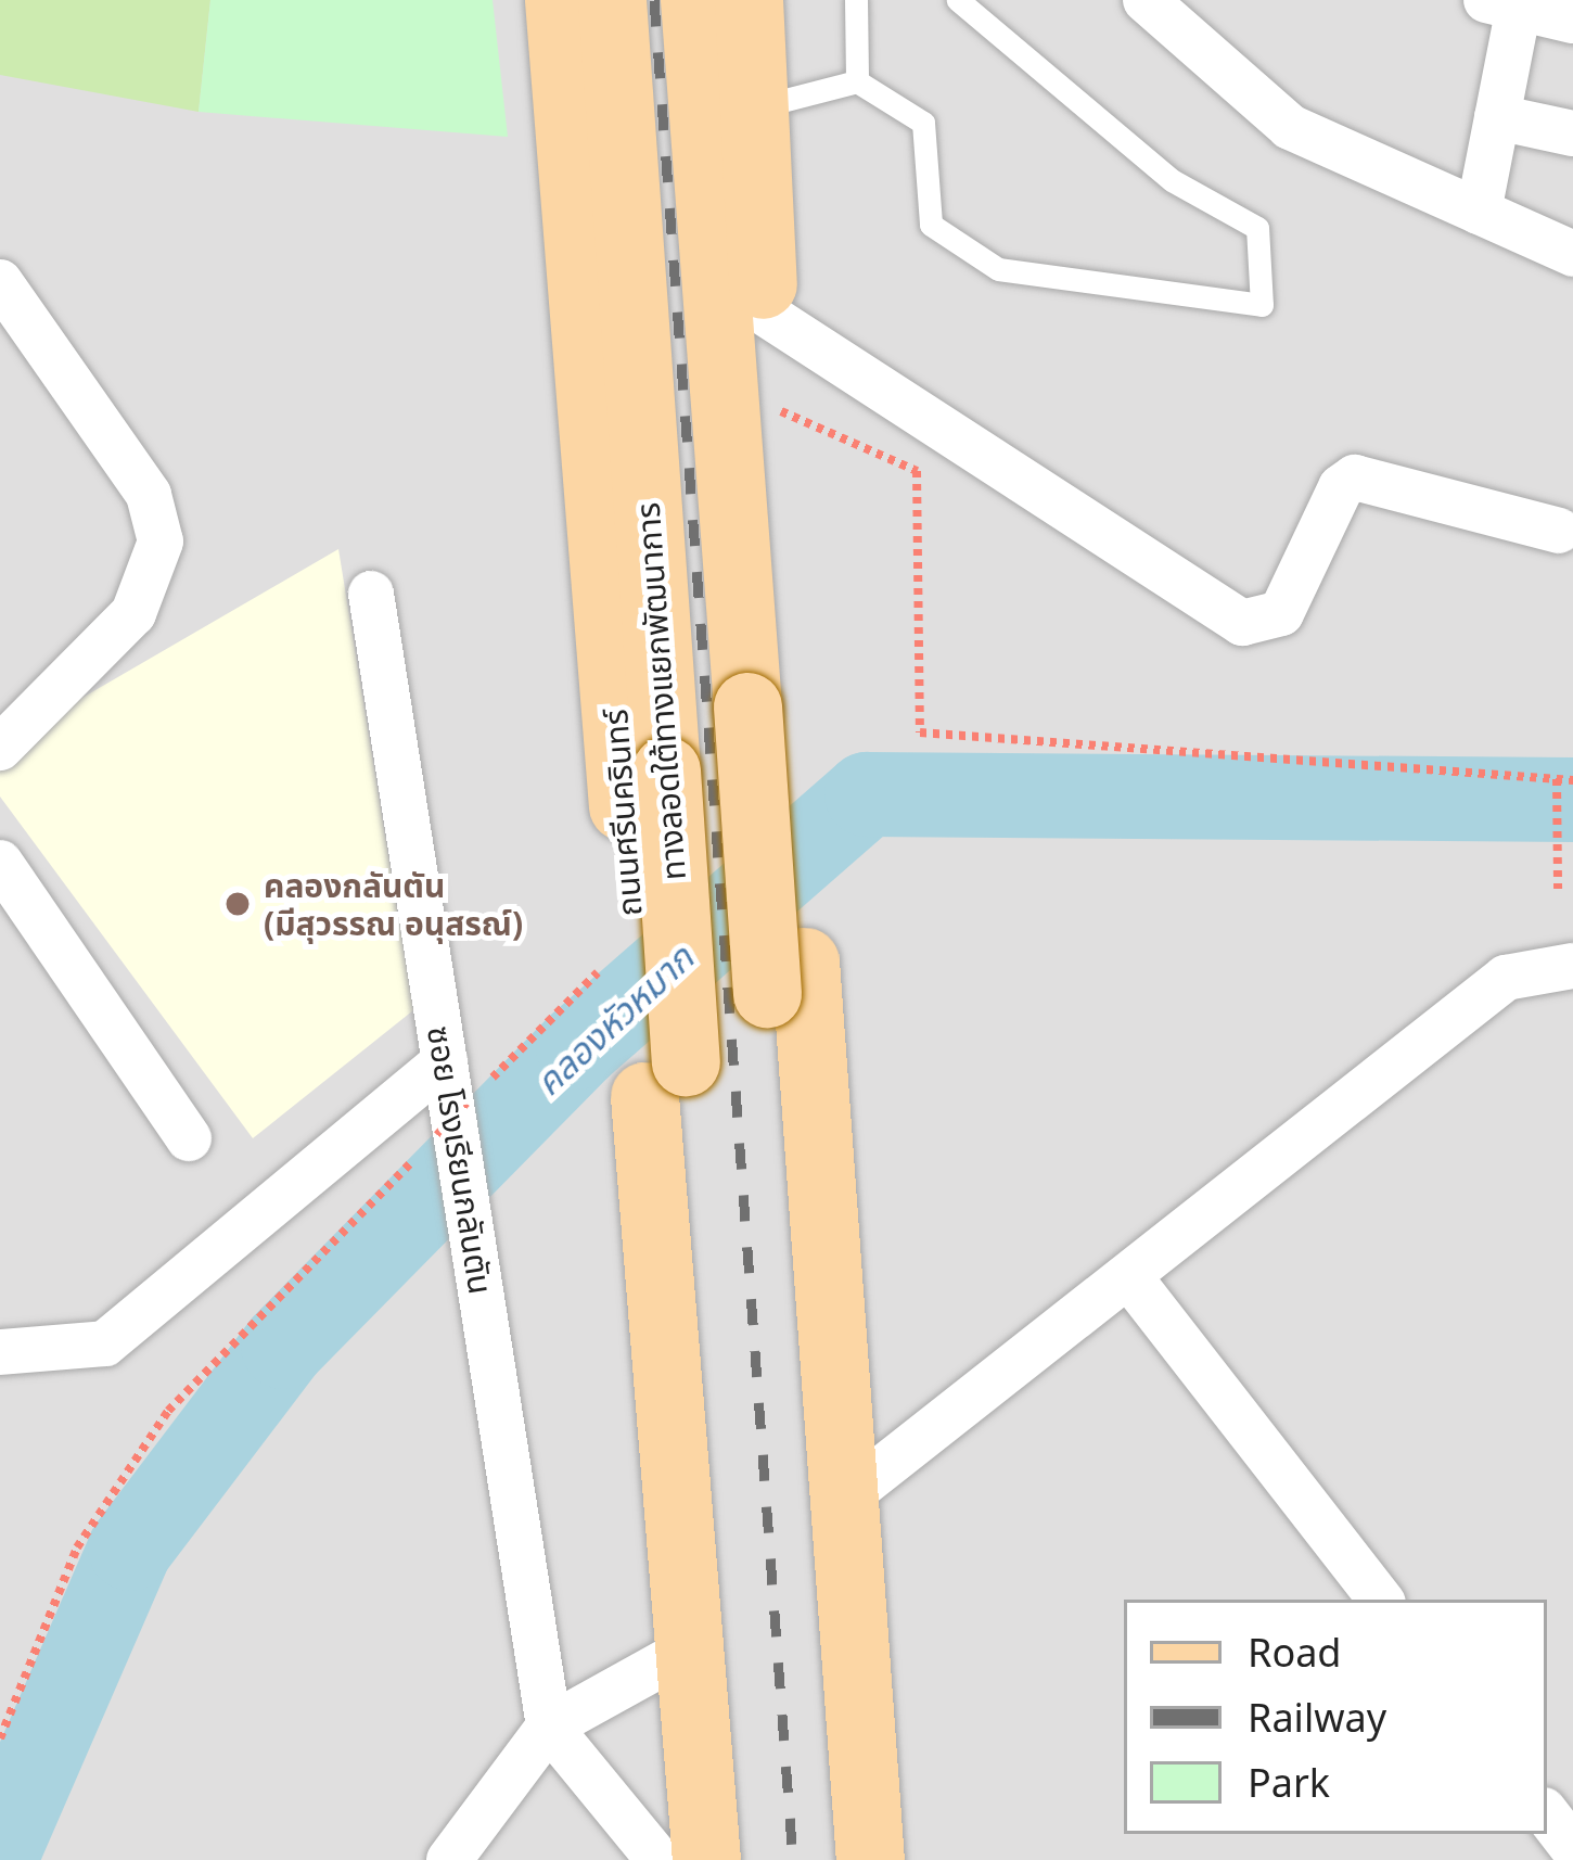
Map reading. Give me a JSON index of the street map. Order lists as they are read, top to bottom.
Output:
{
  "streets": {
    "main road": ["ทางลอดใต้ทางแยกพัฒนาการ", "ถนนศรีนครินทร์"],
    "street": ["ซอย โรงเรียนกลันตัน"]
  },
  "crossings": [
    ["ทางลอดใต้ทางแยกพัฒนาการ", "ถนนศรีนครินทร์"]
  ],
  "water": ["คลองหัวหมาก"],
  "places": ["คลองกลันตัน (มีสุวรรณ อนุสรณ์)"],
  "legend": ["Road", "Railway", "Park"]
}
